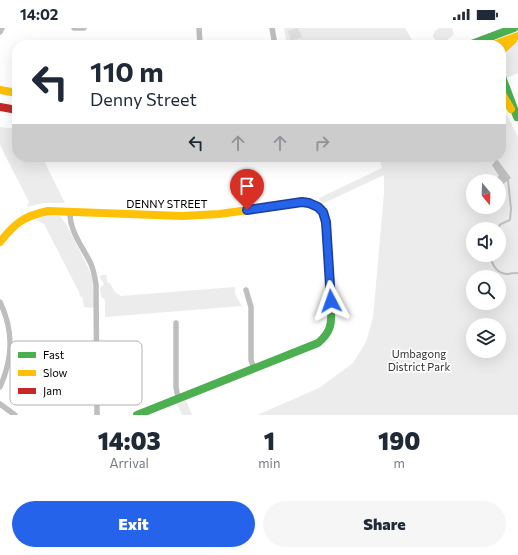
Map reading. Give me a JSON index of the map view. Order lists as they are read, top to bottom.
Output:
{
  "streets": {
    "street": ["DENNY STREET"]
  },
  "parks": ["Umbagong District Park"],
  "legend": ["Fast", "Slow", "Jam"],
  "north": "bottom",
  "page": {
    "status": "14:02",
    "turn": ["110 m", "Denny Street"],
    "eta": [
      "14:03",
      "Arrival",
      "1",
      "min",
      "190",
      "m"
    ],
    "buttons": ["Exit", "Share"]
  }
}
